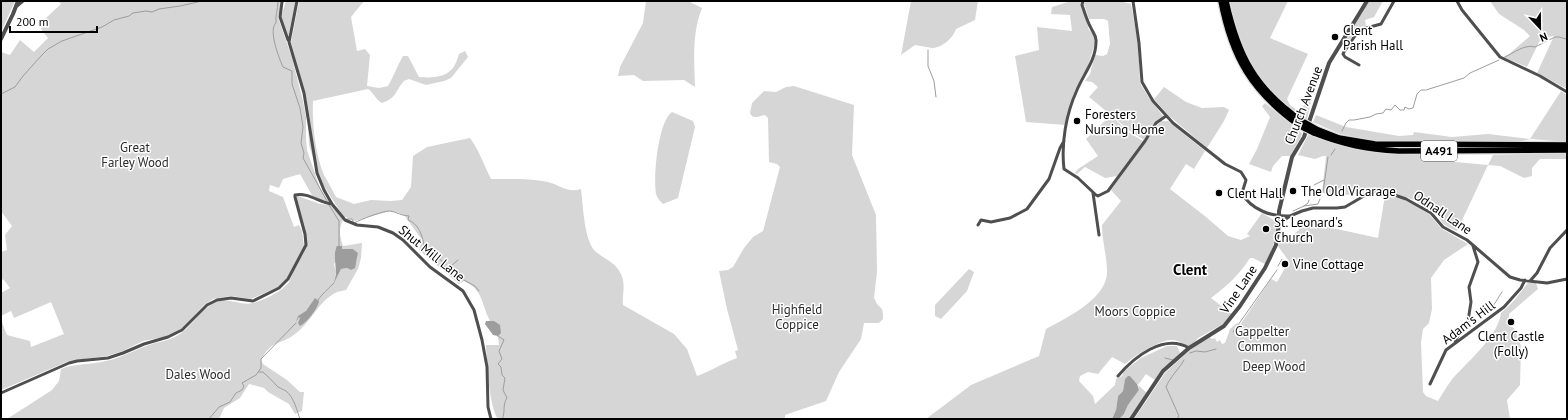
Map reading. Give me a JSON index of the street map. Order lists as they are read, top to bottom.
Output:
{
  "streets": {
    "highway": ["A491"],
    "street": [
      "Church Avenue",
      "Odnall Lane",
      "Shut Mill Lane",
      "Vine Lane",
      "Adam's Hill"
    ]
  },
  "crossings": [
    ["Church Avenue", "Odnall Lane"],
    ["Church Avenue", "Vine Lane"],
    ["Odnall Lane", "Vine Lane"],
    ["Odnall Lane", "Adam's Hill"]
  ],
  "districts": ["Clent"],
  "parks": [
    "Great Farley Wood",
    "Highfield Coppice",
    "Moors Coppice",
    "Gappelter Common",
    "Deep Wood",
    "Dales Wood"
  ],
  "places": [
    "Clent Parish Hall",
    "Foresters Nursing Home",
    "The Old Vicarage",
    "Clent Hall",
    "St. Leonard's Church",
    "Vine Cottage",
    "Clent Castle (Folly)"
  ],
  "scale_bar": "200 m",
  "north": "bottom"
}
